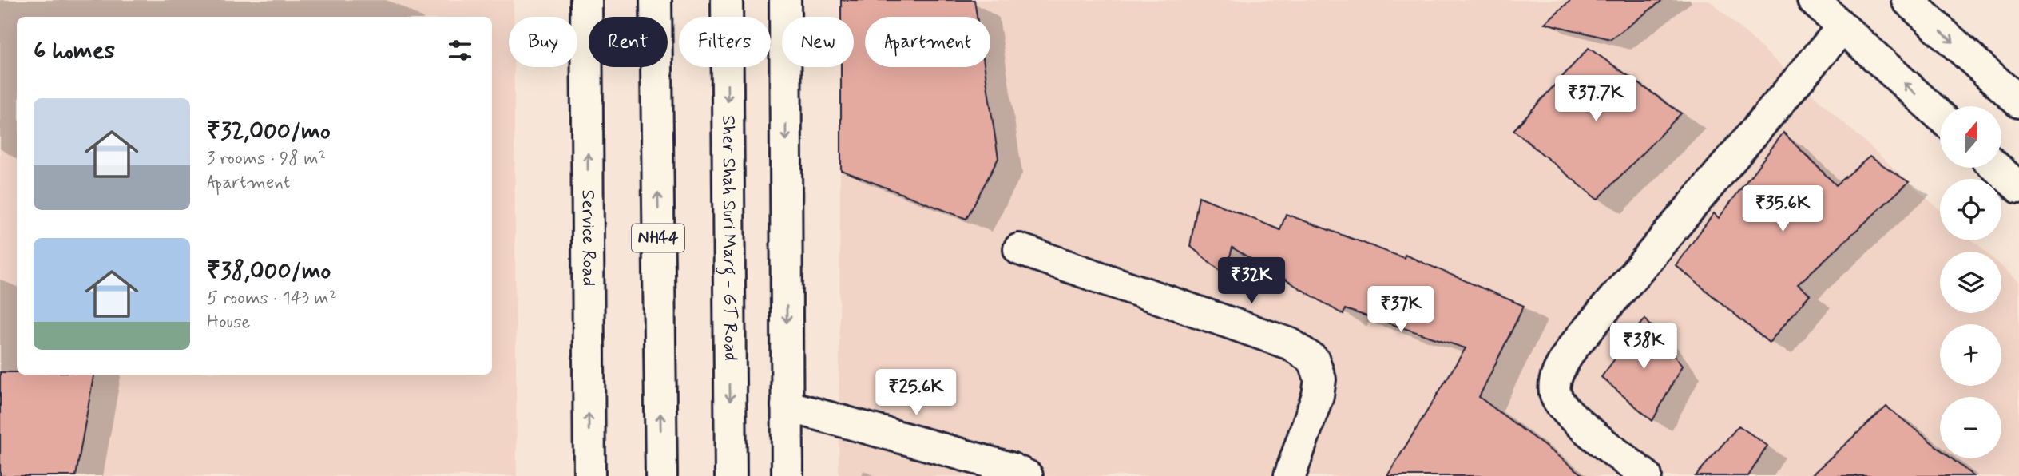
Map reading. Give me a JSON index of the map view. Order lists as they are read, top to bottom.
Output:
{
  "streets": {
    "main road": ["Service Road", "NH44", "Sher Shah Suri Marg - GT Road"]
  },
  "north": "top",
  "page": {
    "chip": [
      "Buy",
      "Rent",
      "Filters",
      "New",
      "Apartment"
    ],
    "heading": "6 homes",
    "price": [
      "₹37.7K",
      "₹35.6K",
      "₹32K",
      "₹37K",
      "₹38K",
      "₹25.6K"
    ],
    "list": [
      {
        "name": "₹32,000/mo",
        "note": "3 rooms · 98 m² · Apartment"
      },
      {
        "name": "₹38,000/mo",
        "note": "5 rooms · 143 m² · House"
      }
    ],
    "map_buttons": ["+", "−"]
  }
}
